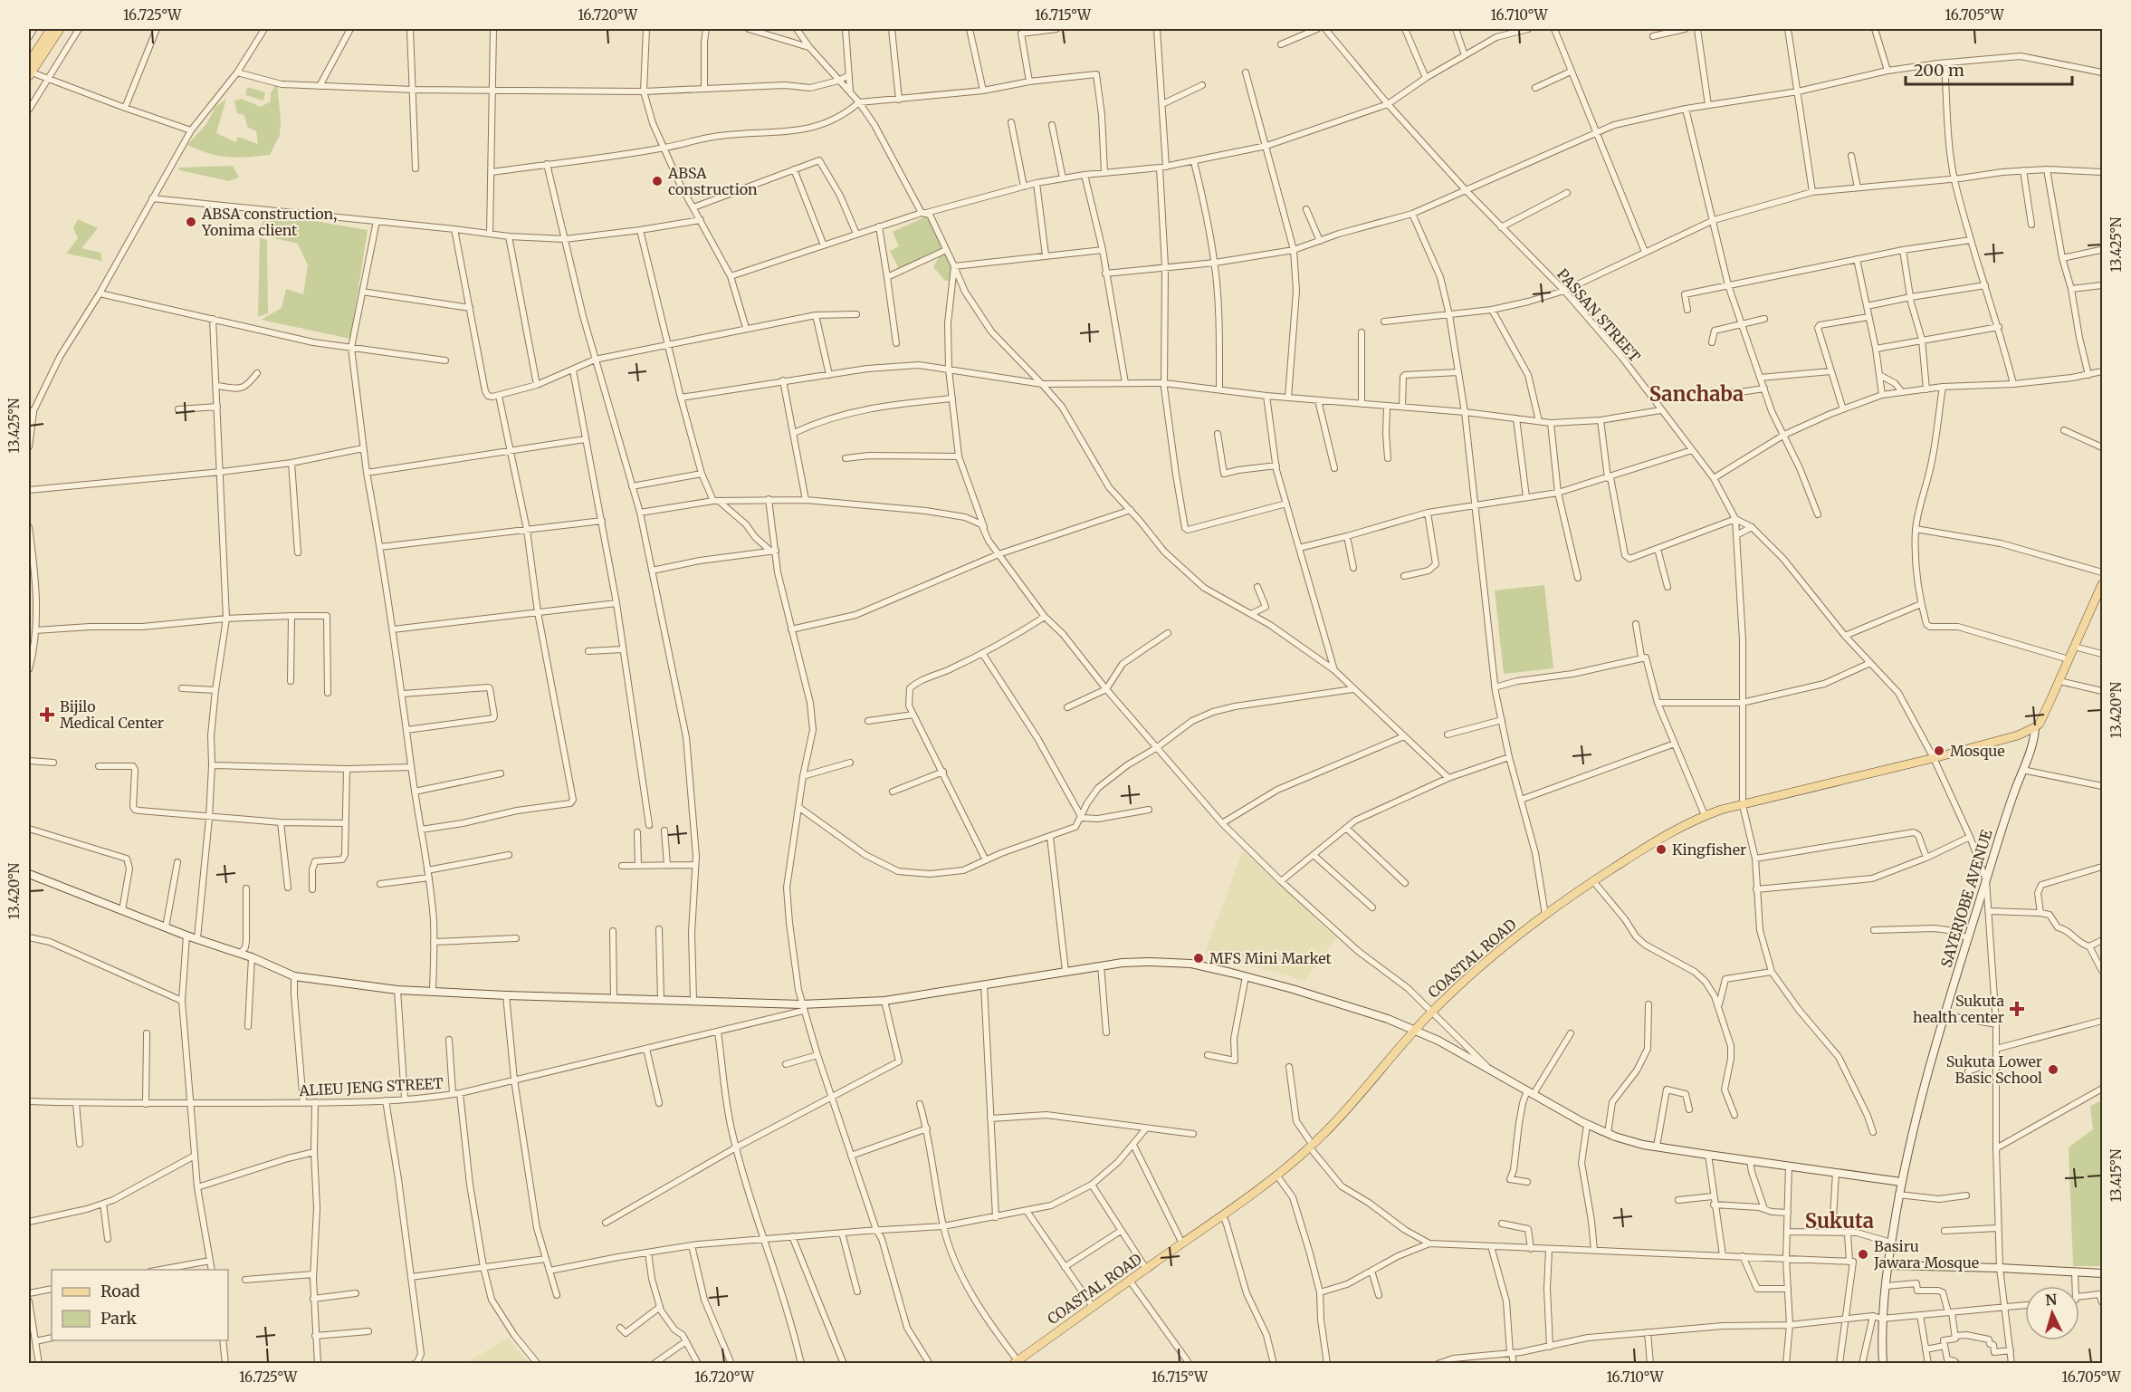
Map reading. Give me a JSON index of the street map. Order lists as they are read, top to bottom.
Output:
{
  "streets": {
    "main road": ["SAYERJOBE AVENUE", "COASTAL ROAD"],
    "street": ["PASSAN STREET", "ALIEU JENG STREET"]
  },
  "crossings": [
    ["SAYERJOBE AVENUE", "COASTAL ROAD"]
  ],
  "districts": ["Sanchaba", "Sukuta"],
  "places": {
    "other": [
      "ABSA construction",
      "ABSA construction, Yonima client",
      "Mosque",
      "Kingfisher",
      "MFS Mini Market",
      "Sukuta Lower Basic School",
      "Basiru Jawara Mosque"
    ],
    "health": ["Bijilo Medical Center", "Sukuta health center"]
  },
  "legend": ["Road", "Park"],
  "scale_bar": "200 m",
  "north": "top",
  "coordinates": [
    "16.725°W",
    "16.720°W",
    "16.715°W",
    "16.710°W",
    "16.705°W",
    "13.425°N",
    "13.420°N",
    "13.415°N"
  ]
}
